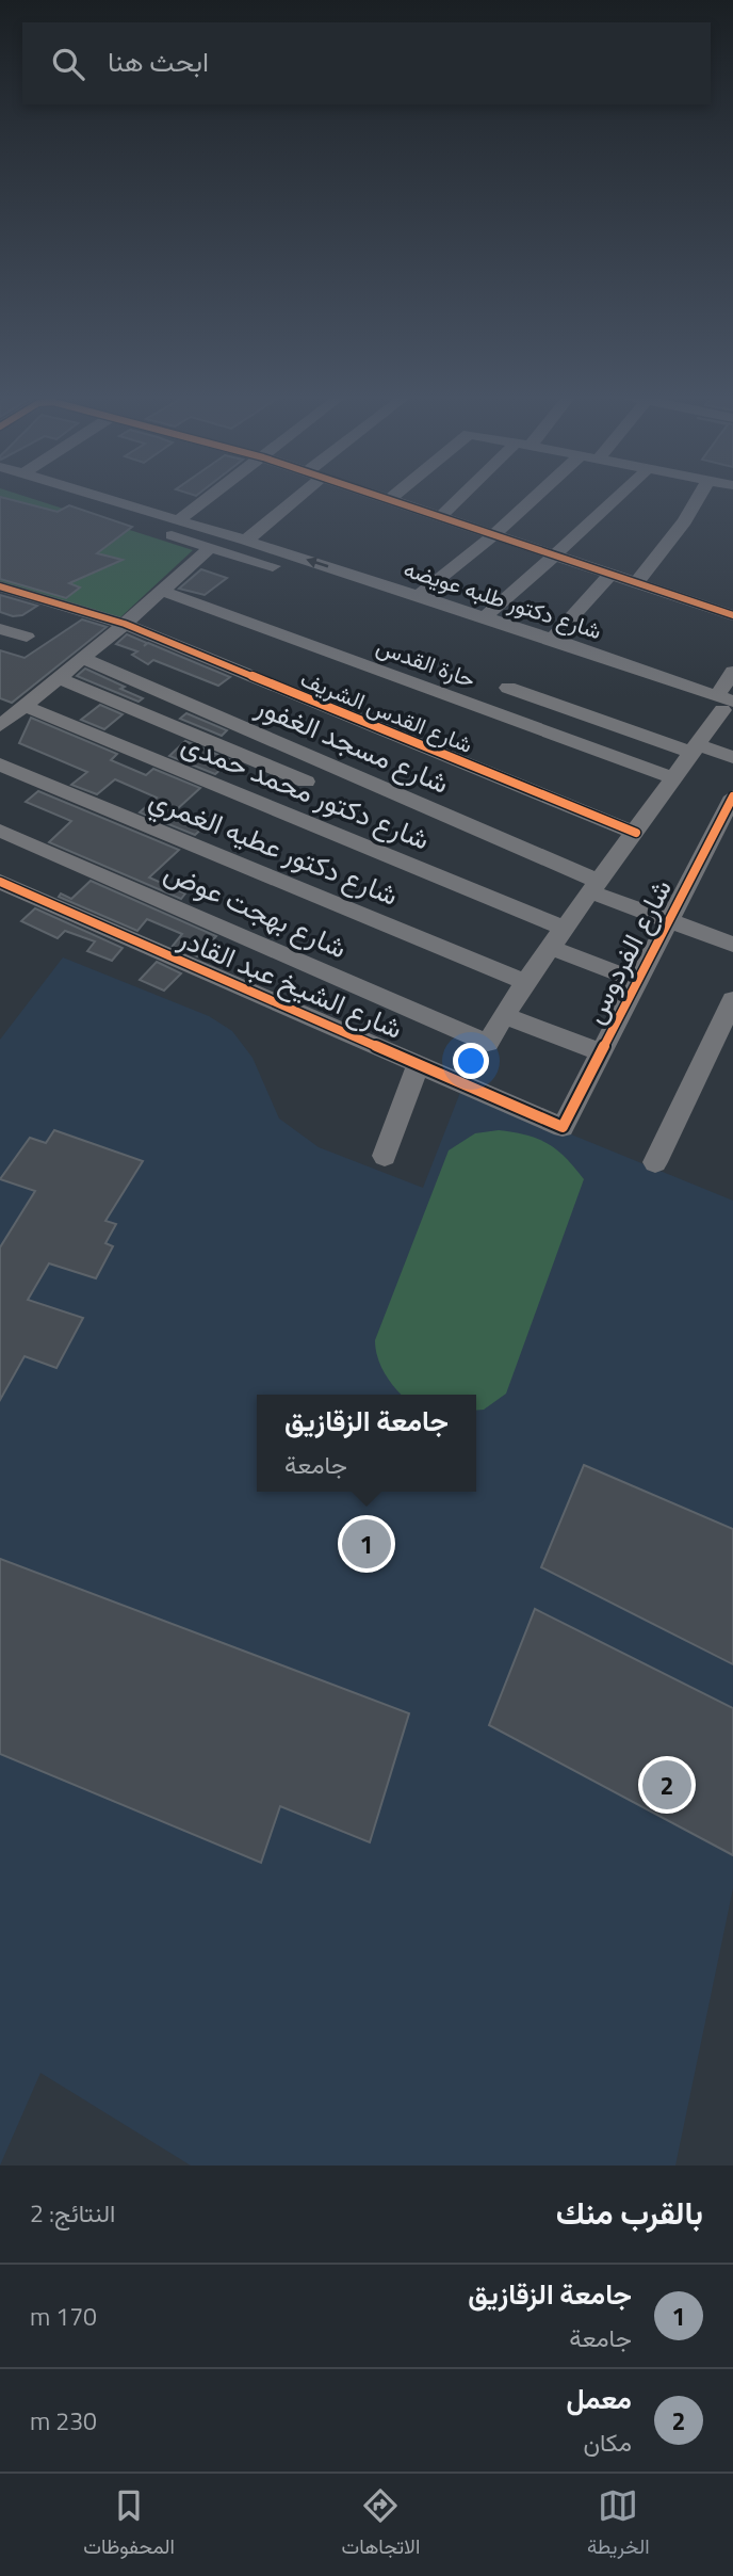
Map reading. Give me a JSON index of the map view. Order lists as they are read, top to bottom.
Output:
{
  "streets": {
    "street": [
      "شارع دكتور طلبه عويضه",
      "حارة القدس",
      "شارع القدس الشريف",
      "شارع مسجد الغفور",
      "شارع دكتور محمد حمدى",
      "شارع دكتور عطيه الغمري",
      "شارع بهجت عوض",
      "شارع الفردوس",
      "شارع الشيخ عبد القادر"
    ]
  },
  "crossings": [
    ["شارع مسجد الغفور", "شارع الفردوس"],
    ["شارع الفردوس", "شارع الشيخ عبد القادر"]
  ],
  "page": {
    "search": "ابحث هنا",
    "popup": ["جامعة الزقازيق", "جامعة"],
    "pins": ["1", "2"],
    "heading": ["بالقرب منك", "النتائج: 2"],
    "list": [
      {
        "mark": "1",
        "name": "جامعة الزقازيق",
        "note": "جامعة",
        "value": "170 m"
      },
      {
        "mark": "2",
        "name": "معمل",
        "note": "مكان",
        "value": "230 m"
      }
    ],
    "nav": ["الخريطة", "الاتجاهات", "المحفوظات"]
  }
}
